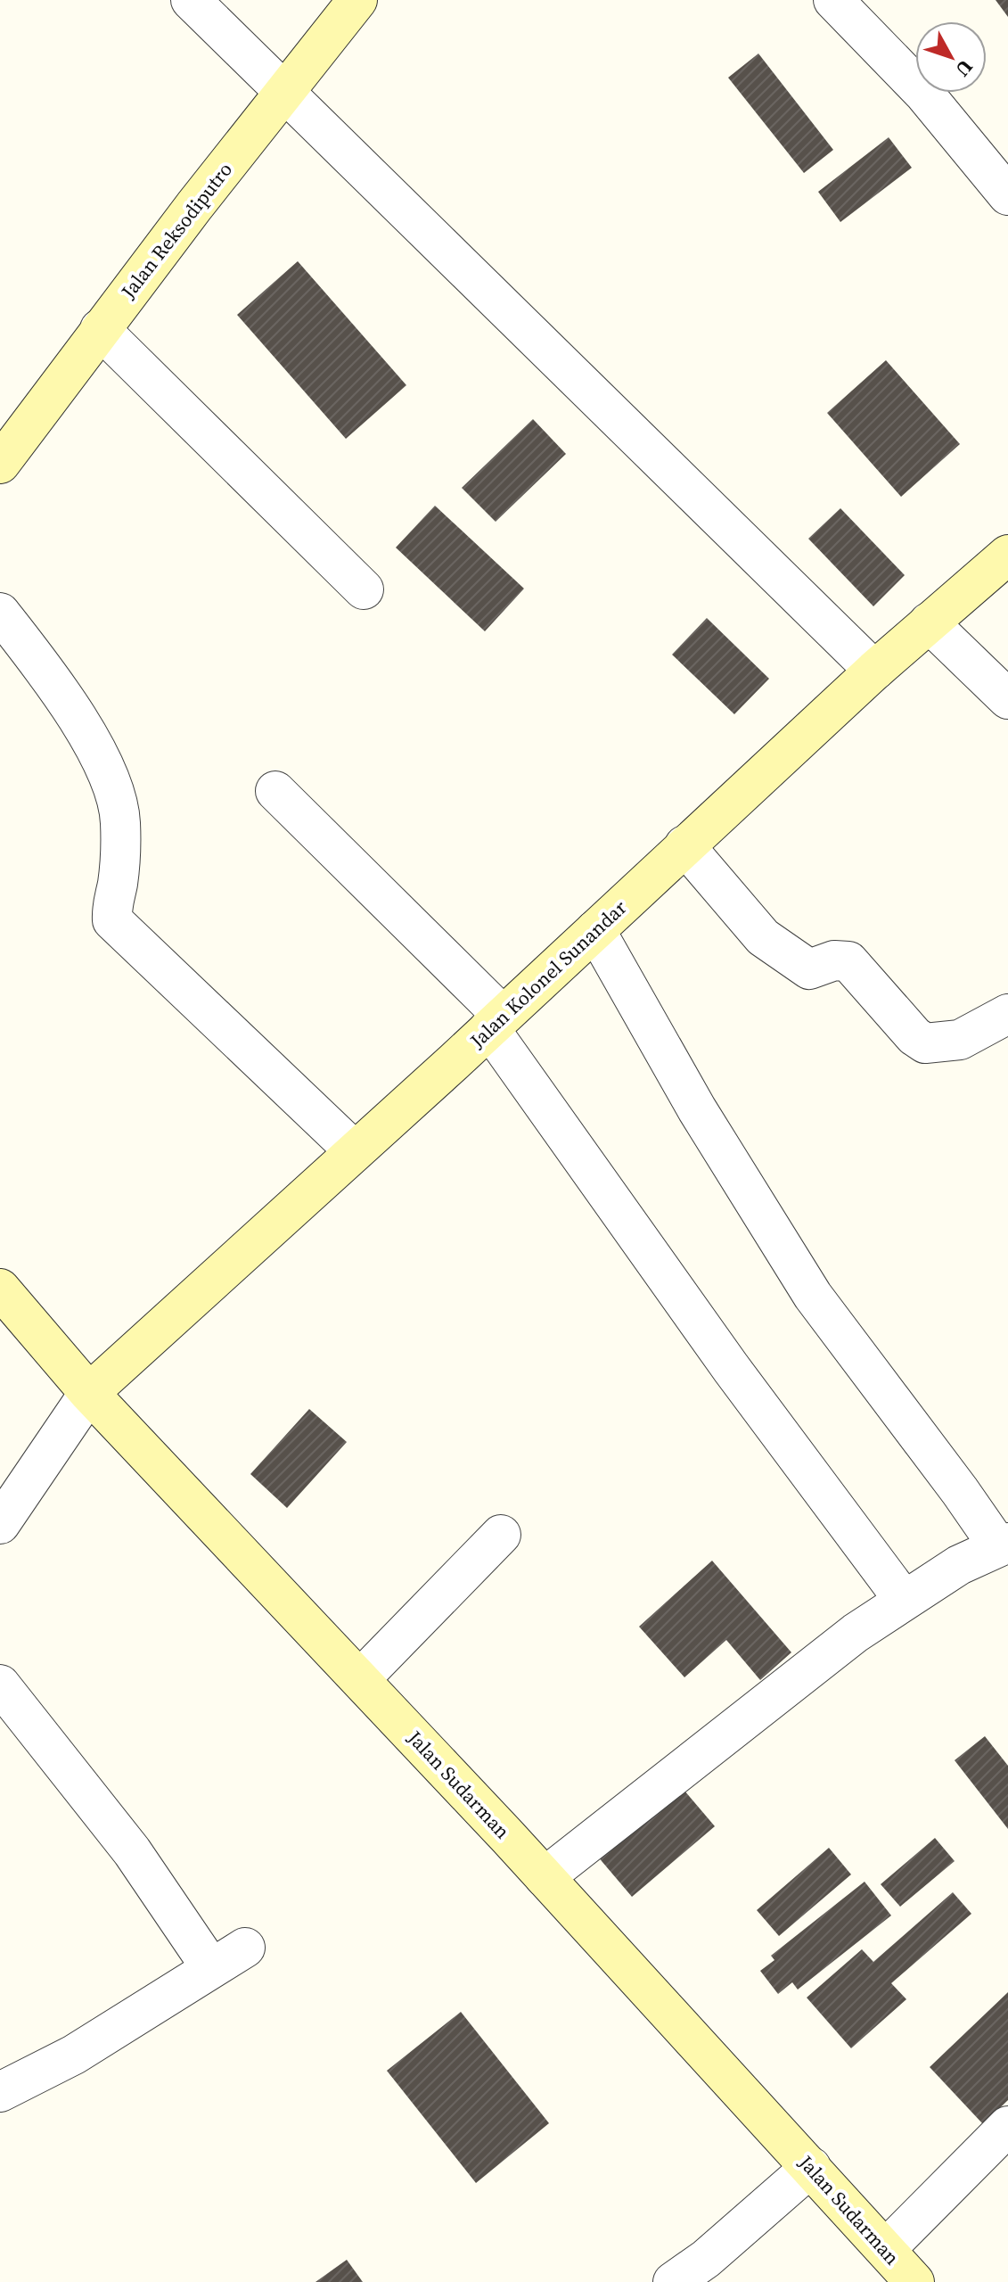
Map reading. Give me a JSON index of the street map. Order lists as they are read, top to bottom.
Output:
{
  "streets": {
    "street": ["Jalan Reksodiputro", "Jalan Kolonel Sunandar", "Jalan Sudarman"]
  },
  "crossings": [
    ["Jalan Kolonel Sunandar", "Jalan Sudarman"]
  ],
  "north": "bottom right"
}
